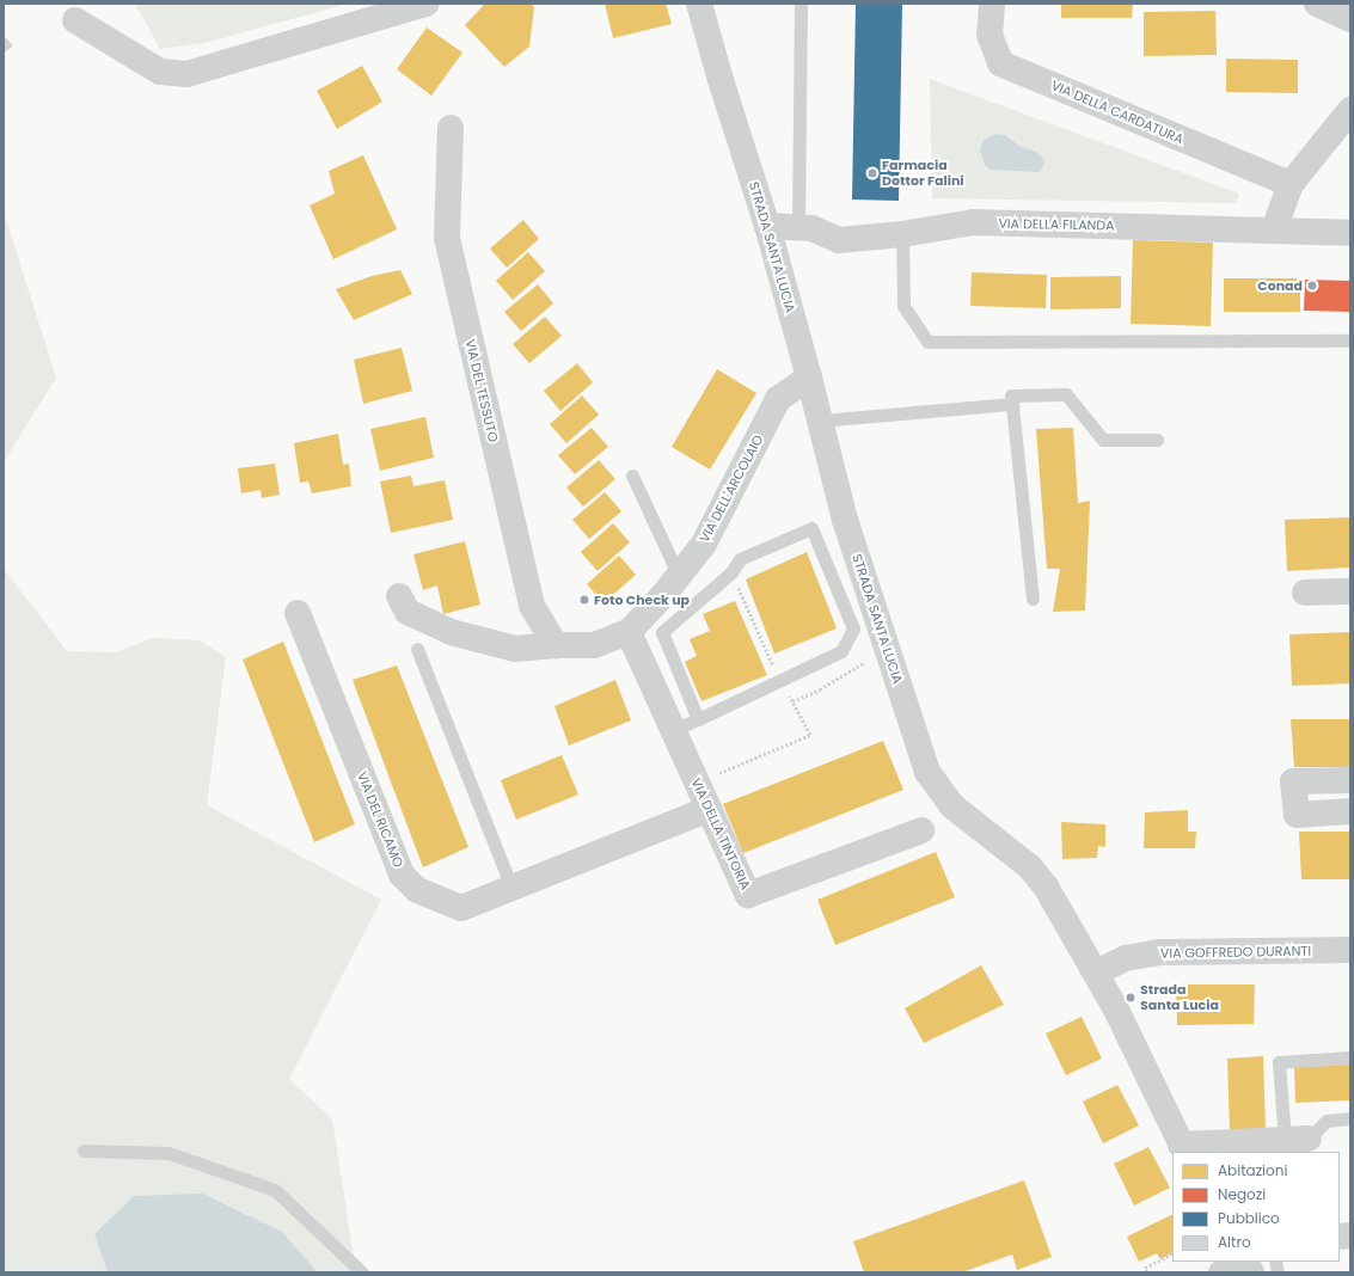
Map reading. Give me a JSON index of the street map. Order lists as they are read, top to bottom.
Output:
{
  "streets": {
    "street": [
      "VIA DELLA CARDATURA",
      "VIA DELLA FILANDA",
      "STRADA SANTA LUCIA",
      "VIA DEL TESSUTO",
      "VIA DELL'ARCOLAIO",
      "VIA DEL RICAMO",
      "VIA DELLA TINTORIA",
      "VIA GOFFREDO DURANTI"
    ]
  },
  "crossings": [
    ["VIA DELLA FILANDA", "STRADA SANTA LUCIA"],
    ["STRADA SANTA LUCIA", "VIA DELL'ARCOLAIO"],
    ["STRADA SANTA LUCIA", "VIA GOFFREDO DURANTI"],
    ["VIA DEL TESSUTO", "VIA DELL'ARCOLAIO"],
    ["VIA DELL'ARCOLAIO", "VIA DELLA TINTORIA"],
    ["VIA DEL RICAMO", "VIA DELLA TINTORIA"]
  ],
  "places": [
    "Farmacia Dottor Falini",
    "Conad",
    "Foto Check up",
    "Strada Santa Lucia"
  ],
  "legend": [
    "Abitazioni",
    "Negozi",
    "Pubblico",
    "Altro"
  ]
}
